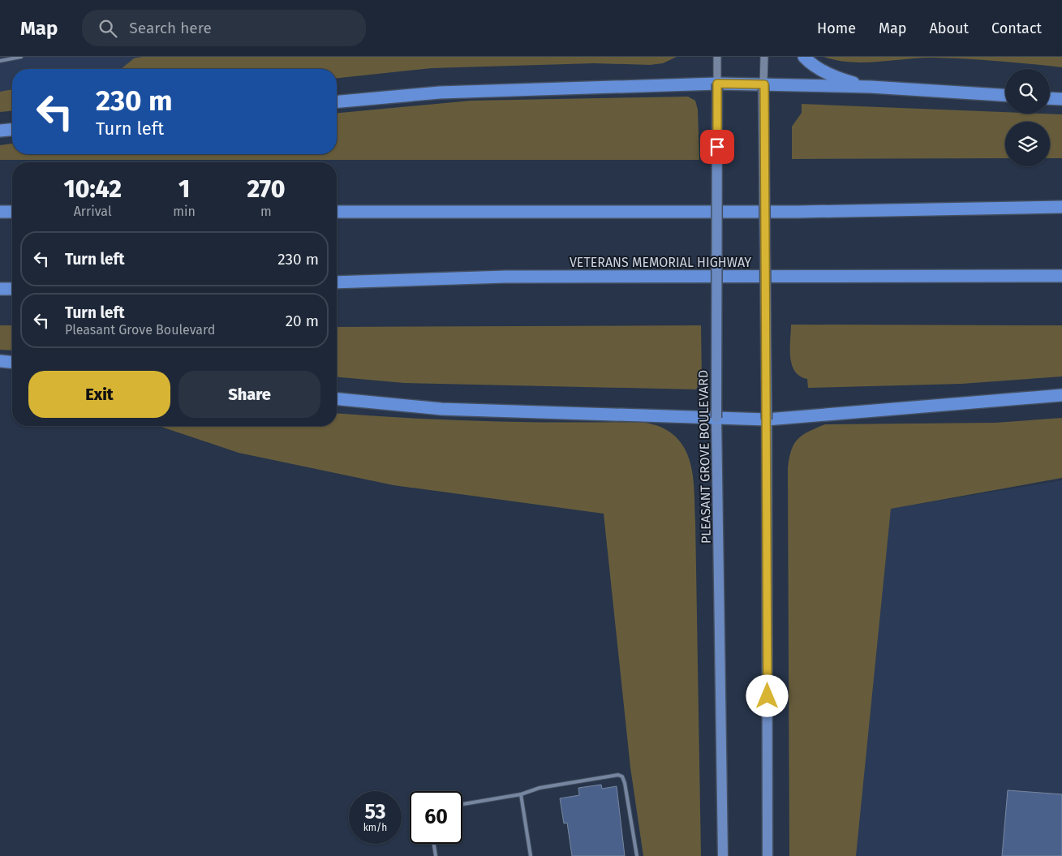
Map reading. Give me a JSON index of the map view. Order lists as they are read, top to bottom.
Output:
{
  "streets": {
    "highway": ["VETERANS MEMORIAL HIGHWAY"],
    "main road": ["PLEASANT GROVE BOULEVARD"]
  },
  "page": {
    "header": "Map",
    "search": "Search here",
    "nav": [
      "Home",
      "Map",
      "About",
      "Contact"
    ],
    "turn": ["230 m", "Turn left"],
    "eta": [
      "10:42",
      "Arrival",
      "1",
      "min",
      "270",
      "m"
    ],
    "list": [
      {
        "name": "Turn left",
        "value": "230 m"
      },
      {
        "name": "Turn left",
        "note": "Pleasant Grove Boulevard",
        "value": "20 m"
      }
    ],
    "buttons": ["Exit", "Share"],
    "speed": "53 km/h",
    "limit": "60"
  }
}
